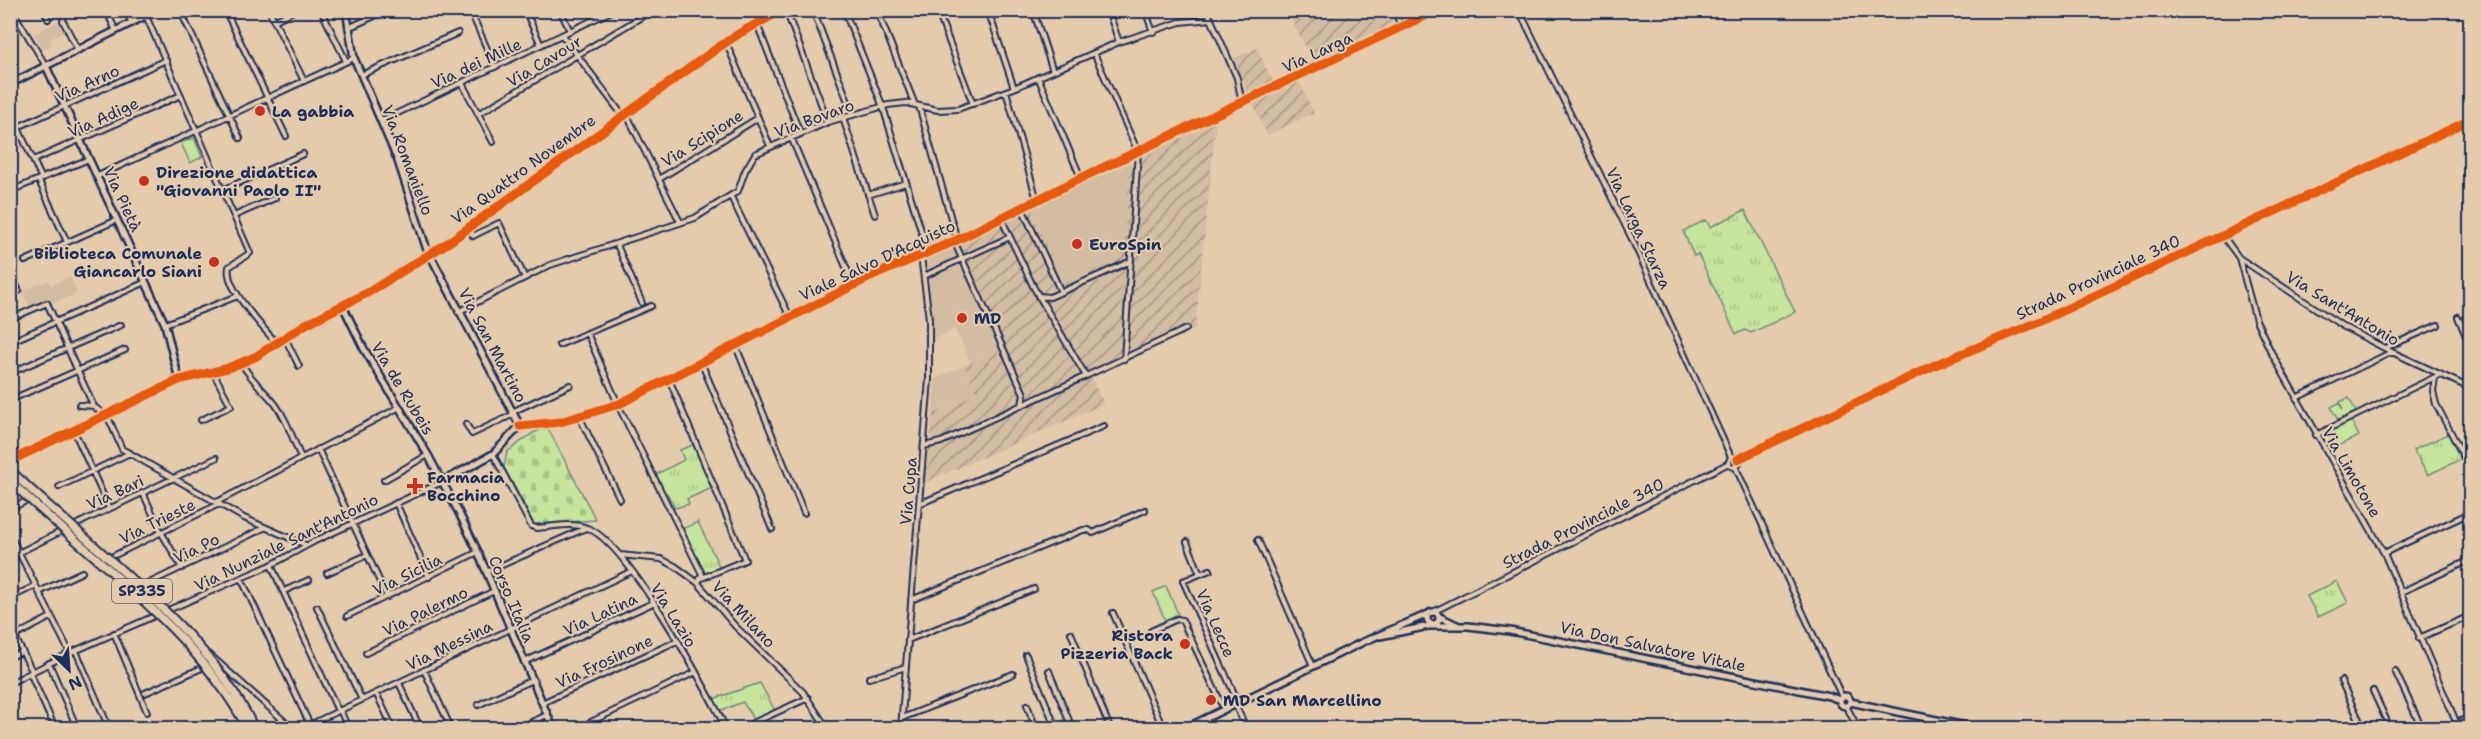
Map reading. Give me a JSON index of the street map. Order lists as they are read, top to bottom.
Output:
{
  "streets": {
    "highway": ["SP335"],
    "street": [
      "Via Larga",
      "Via Cavour",
      "Via dei Mille",
      "Via Arno",
      "Via Adige",
      "Via Bovaro",
      "Via Scipione",
      "Via Romaniello",
      "Via Quattro Novembre",
      "Via Pietà",
      "Via Larga Starza",
      "Viale Salvo D'Acquisto",
      "Strada Provinciale 340",
      "Via Sant'Antonio",
      "Via San Martino",
      "Via de Rubeis",
      "Via Limotone",
      "Via Cupa",
      "Via Bari",
      "Via Trieste",
      "Via Nunziale Sant'Antonio",
      "Via Po",
      "Via Sicilia",
      "Corso Italia",
      "Via Palermo",
      "Via Latina",
      "Via Milano",
      "Via Lazio",
      "Via Lecce",
      "Via Messina",
      "Via Don Salvatore Vitale",
      "Via Frosinone"
    ]
  },
  "crossings": [
    ["Via Larga", "Viale Salvo D'Acquisto"],
    ["Via dei Mille", "Via Romaniello"],
    ["Via Arno", "Via Pietà"],
    ["Via Adige", "Via Pietà"],
    ["Via Bovaro", "Via San Martino"],
    ["Via Romaniello", "Via Quattro Novembre"],
    ["Via Romaniello", "Via San Martino"],
    ["Via Quattro Novembre", "Via Pietà"],
    ["Via Quattro Novembre", "Via San Martino"],
    ["Via Quattro Novembre", "Via de Rubeis"],
    ["Viale Salvo D'Acquisto", "Via San Martino"],
    ["Viale Salvo D'Acquisto", "Via Cupa"],
    ["Strada Provinciale 340", "Via Limotone"],
    ["Strada Provinciale 340", "Via Don Salvatore Vitale"],
    ["Via Sant'Antonio", "Via Limotone"],
    ["Via San Martino", "Via de Rubeis"],
    ["Via San Martino", "Via Nunziale Sant'Antonio"],
    ["Via San Martino", "Corso Italia"],
    ["Via de Rubeis", "Via Trieste"],
    ["Via de Rubeis", "Via Nunziale Sant'Antonio"],
    ["Via de Rubeis", "Corso Italia"],
    ["Via Nunziale Sant'Antonio", "Corso Italia"],
    ["Via Sicilia", "Corso Italia"],
    ["Corso Italia", "Via Palermo"],
    ["Corso Italia", "Via Latina"],
    ["Corso Italia", "Via Messina"],
    ["Corso Italia", "Via Frosinone"],
    ["Via Latina", "Via Lazio"],
    ["Via Milano", "Via Lazio"],
    ["Via Lazio", "Via Messina"],
    ["Via Lazio", "Via Frosinone"],
    ["Via Lecce", "Via Don Salvatore Vitale"]
  ],
  "places": {
    "other": [
      "La gabbia",
      "Direzione didattica \"Giovanni Paolo II\"",
      "EuroSpin",
      "Biblioteca Comunale Giancarlo Siani",
      "MD",
      "Ristora Pizzeria Back",
      "MD San Marcellino"
    ],
    "health": ["Farmacia Bocchino"]
  },
  "north": "bottom right"
}
